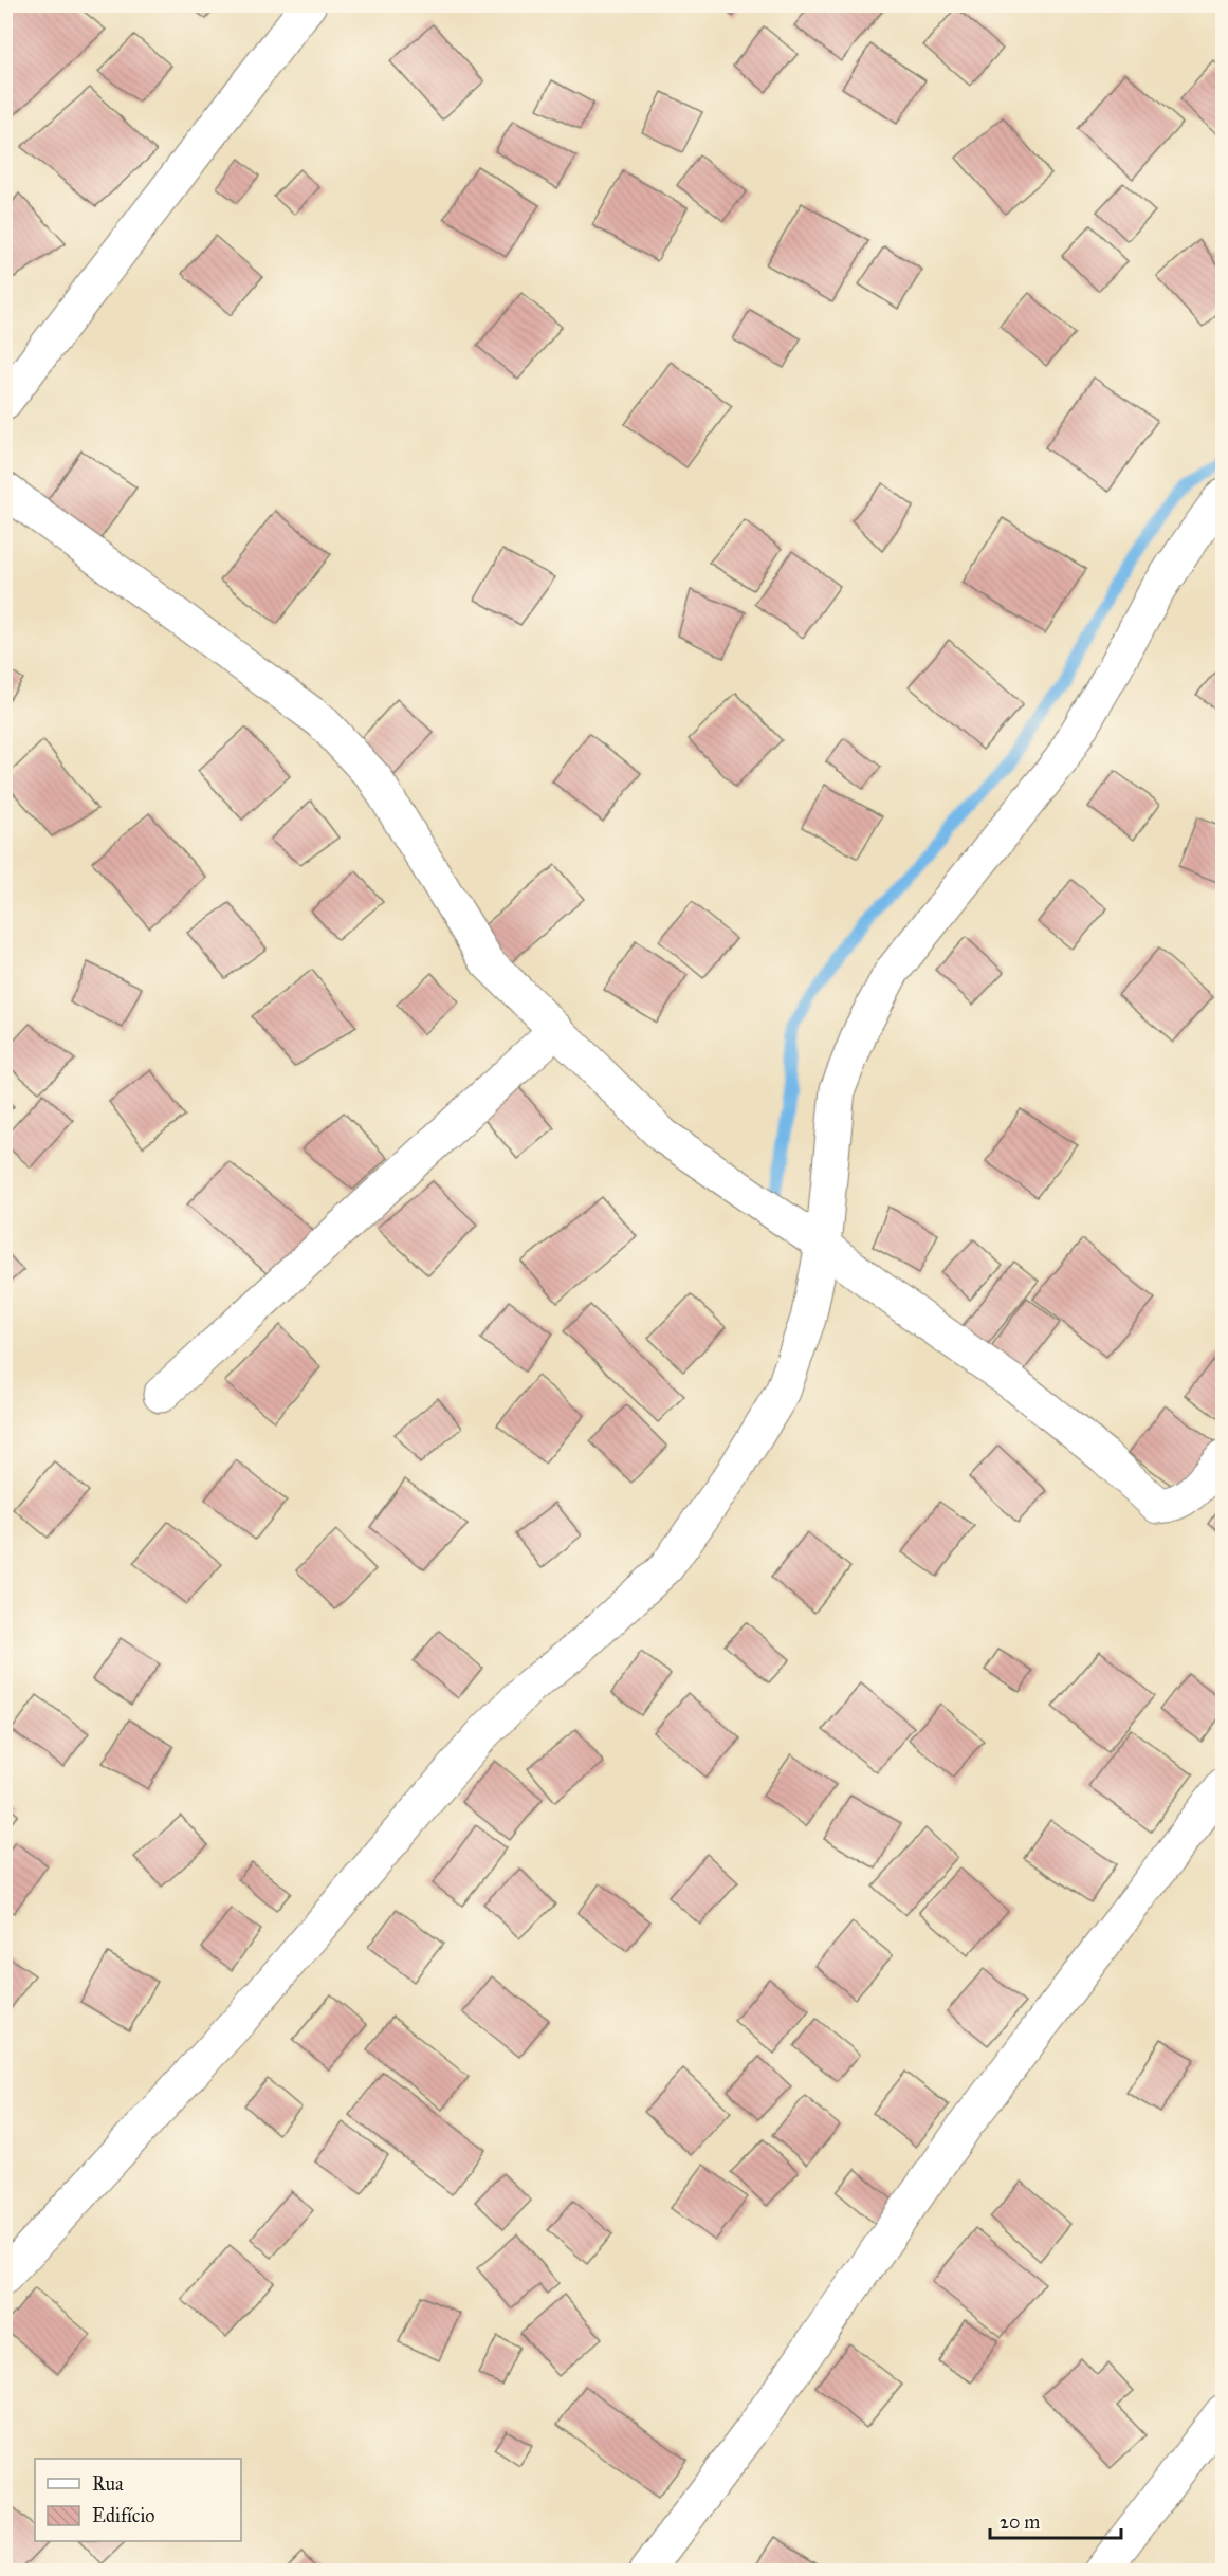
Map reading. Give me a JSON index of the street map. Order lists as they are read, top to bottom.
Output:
{
  "legend": ["Rua", "Edifício"],
  "scale_bar": "20 m"
}
